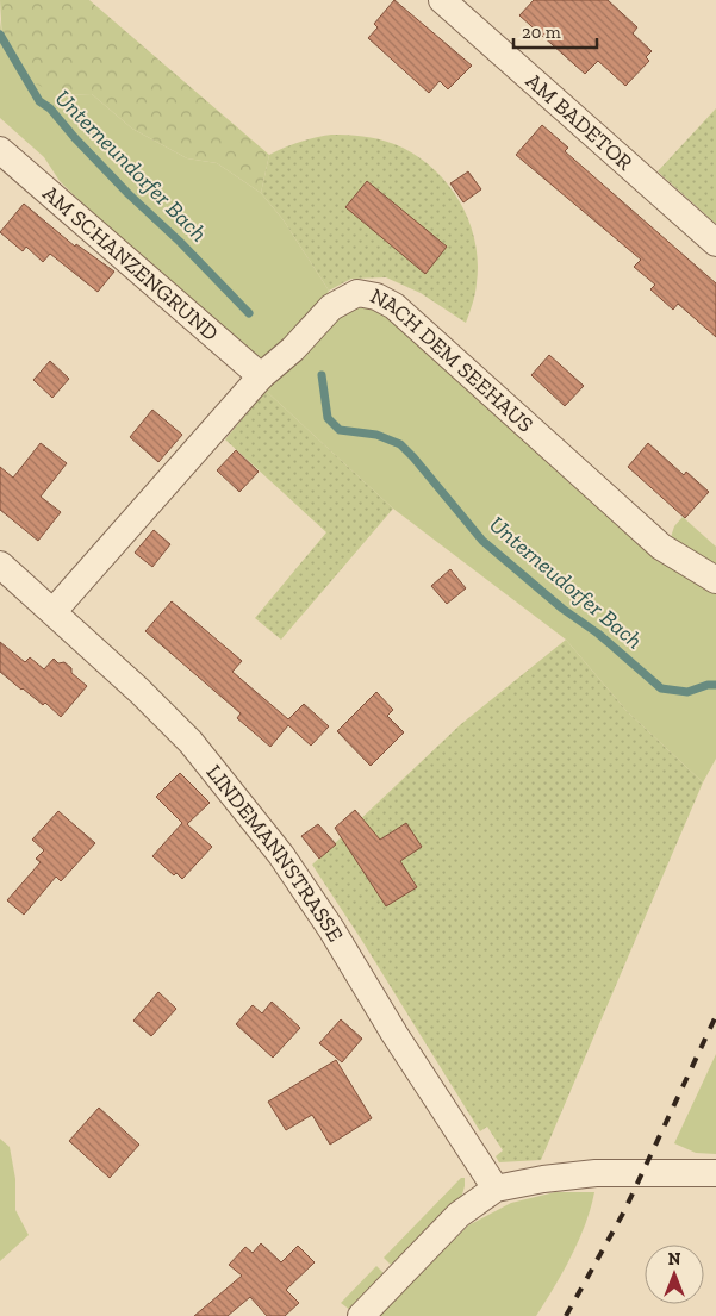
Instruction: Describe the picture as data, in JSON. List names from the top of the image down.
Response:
{
  "streets": {
    "street": [
      "AM BADETOR",
      "AM SCHANZENGRUND",
      "NACH DEM SEEHAUS",
      "LINDEMANNSTRASSE"
    ]
  },
  "crossings": [
    ["AM SCHANZENGRUND", "NACH DEM SEEHAUS"],
    ["NACH DEM SEEHAUS", "LINDEMANNSTRASSE"]
  ],
  "water": ["Unterneundorfer Bach", "Unterneudorfer Bach"],
  "scale_bar": "20 m",
  "north": "top"
}
